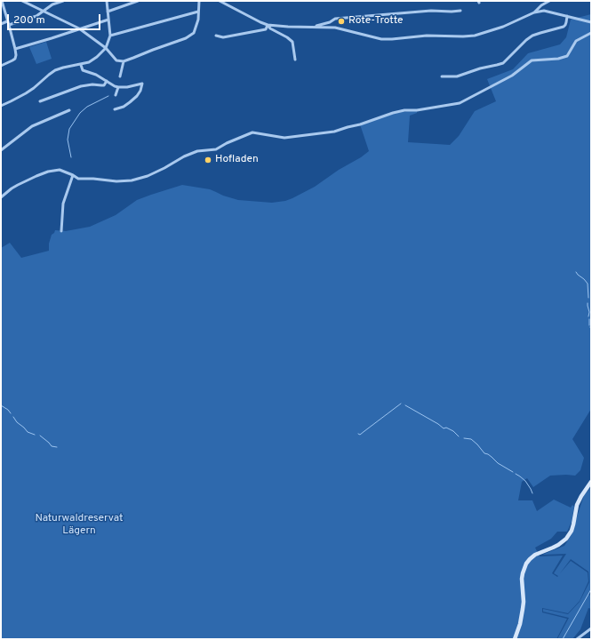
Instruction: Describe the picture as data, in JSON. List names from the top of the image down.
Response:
{
  "parks": ["Naturwaldreservat Lägern"],
  "places": ["Rote-Trotte", "Hofladen"],
  "scale_bar": "200 m"
}
